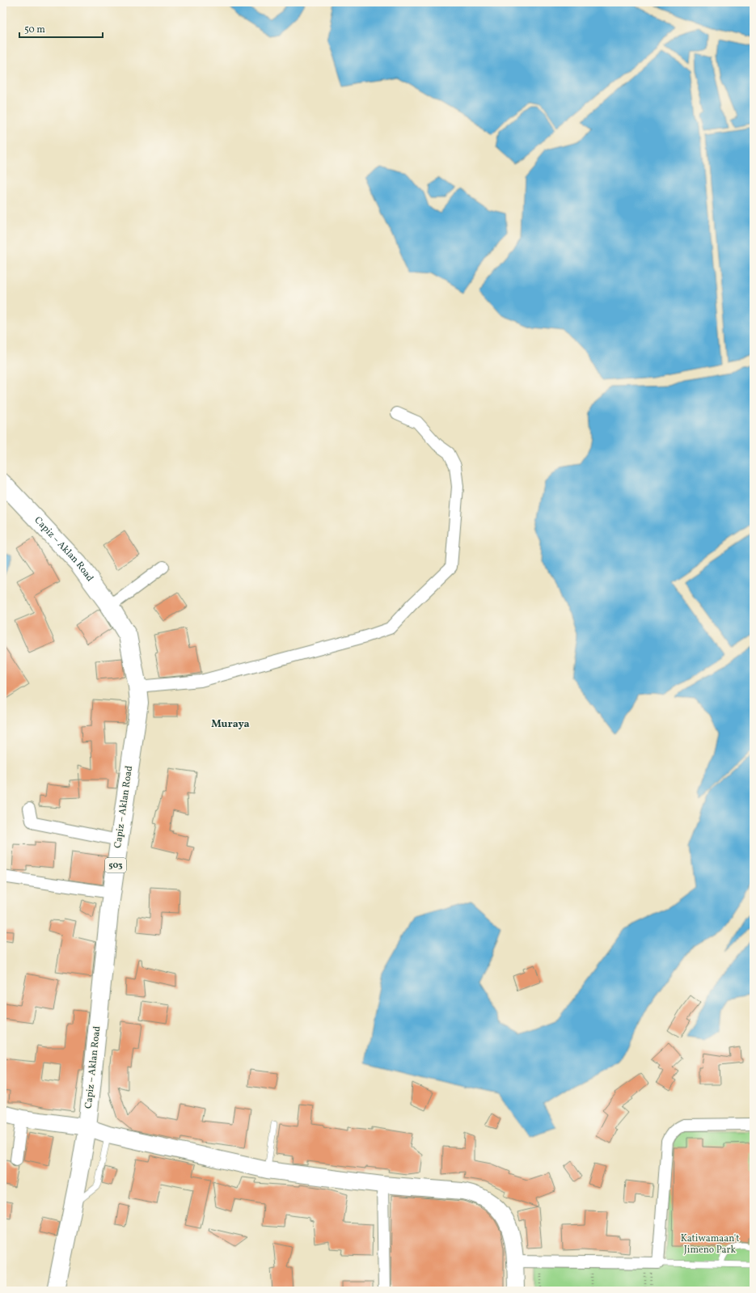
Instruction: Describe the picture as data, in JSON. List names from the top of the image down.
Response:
{
  "streets": {
    "main road": ["Capiz – Aklan Road", "503"]
  },
  "districts": ["Muraya"],
  "parks": ["Katiwamaan't Jimeno Park"],
  "scale_bar": "50 m"
}
